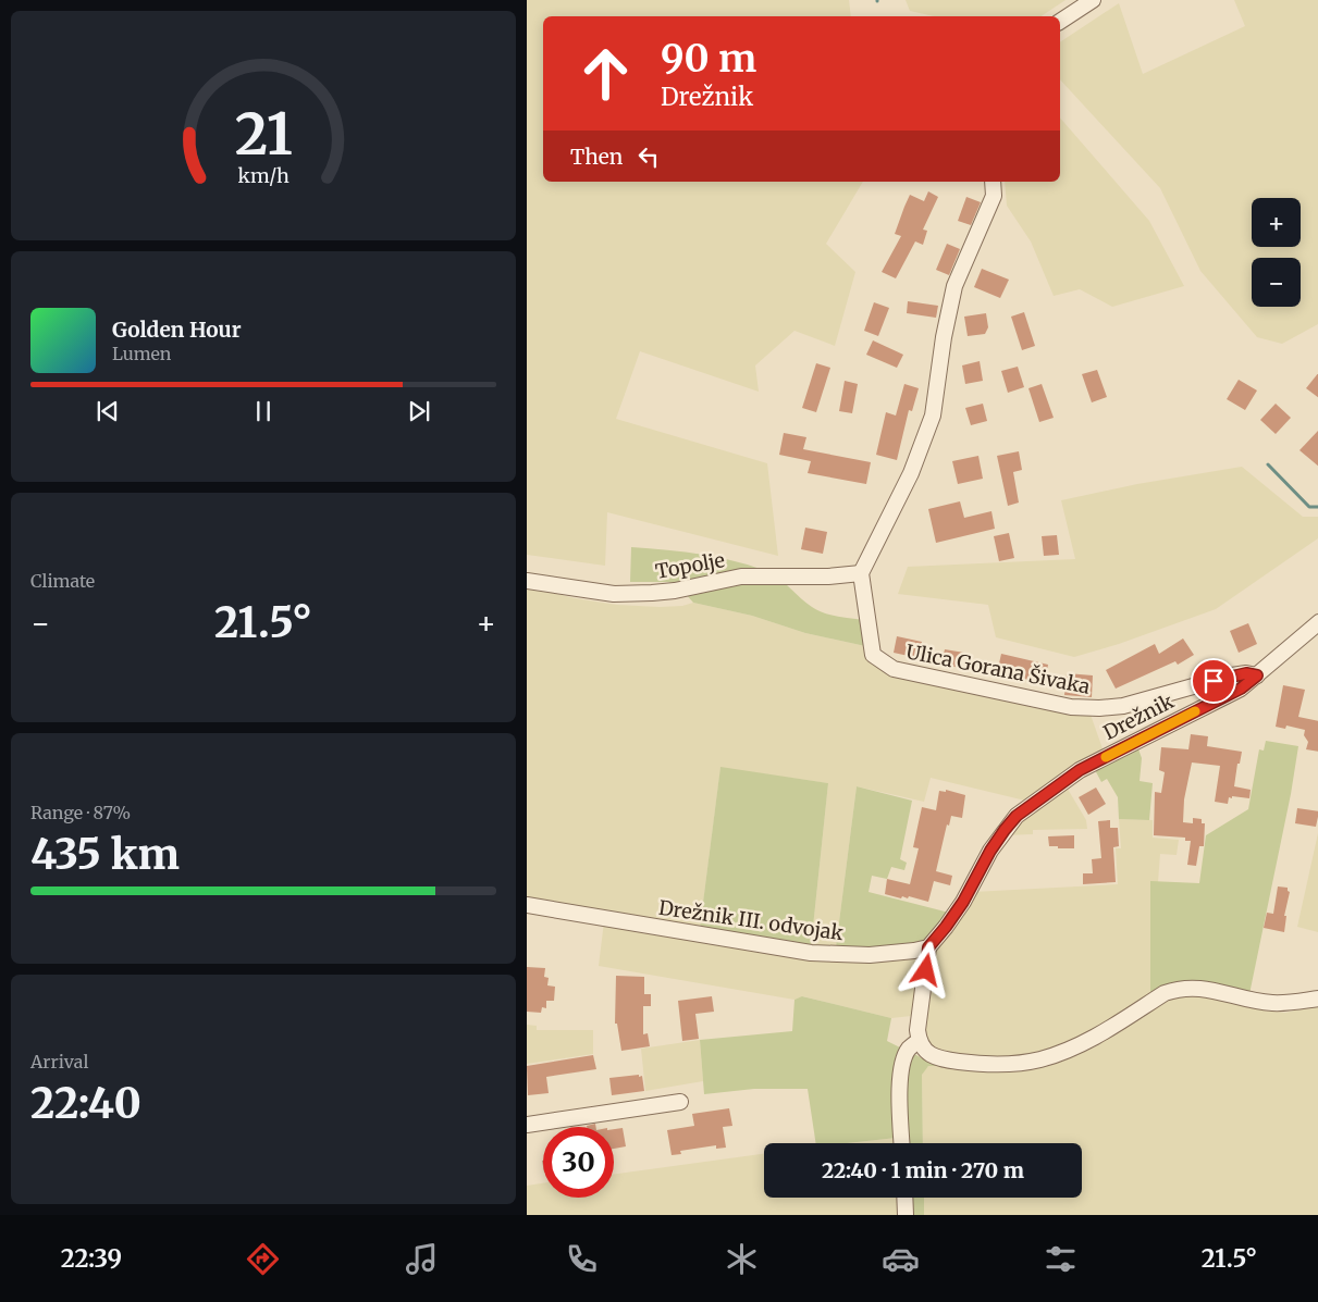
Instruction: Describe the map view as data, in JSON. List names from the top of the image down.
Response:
{
  "streets": {
    "street": [
      "Topolje",
      "Ulica Gorana Šivaka",
      "Drežnik",
      "Drežnik III. odvojak"
    ]
  },
  "crossings": [
    ["Topolje", "Ulica Gorana Šivaka"],
    ["Ulica Gorana Šivaka", "Drežnik"],
    ["Drežnik", "Drežnik III. odvojak"]
  ],
  "page": {
    "turn": ["90 m", "Drežnik"],
    "then": "Then",
    "map_buttons": ["+", "−"],
    "song": ["Golden Hour", "Lumen"],
    "tile": [
      "Climate",
      ["Range · 87%", "435 km"],
      ["Arrival", "22:40"]
    ],
    "heat": ["−", "21.5°", "+"],
    "limit": "30",
    "trip": "22:40 · 1 min · 270 m",
    "tabs": ["22:39", "21.5°"],
    "gauge": ["21", "km/h"]
  }
}
